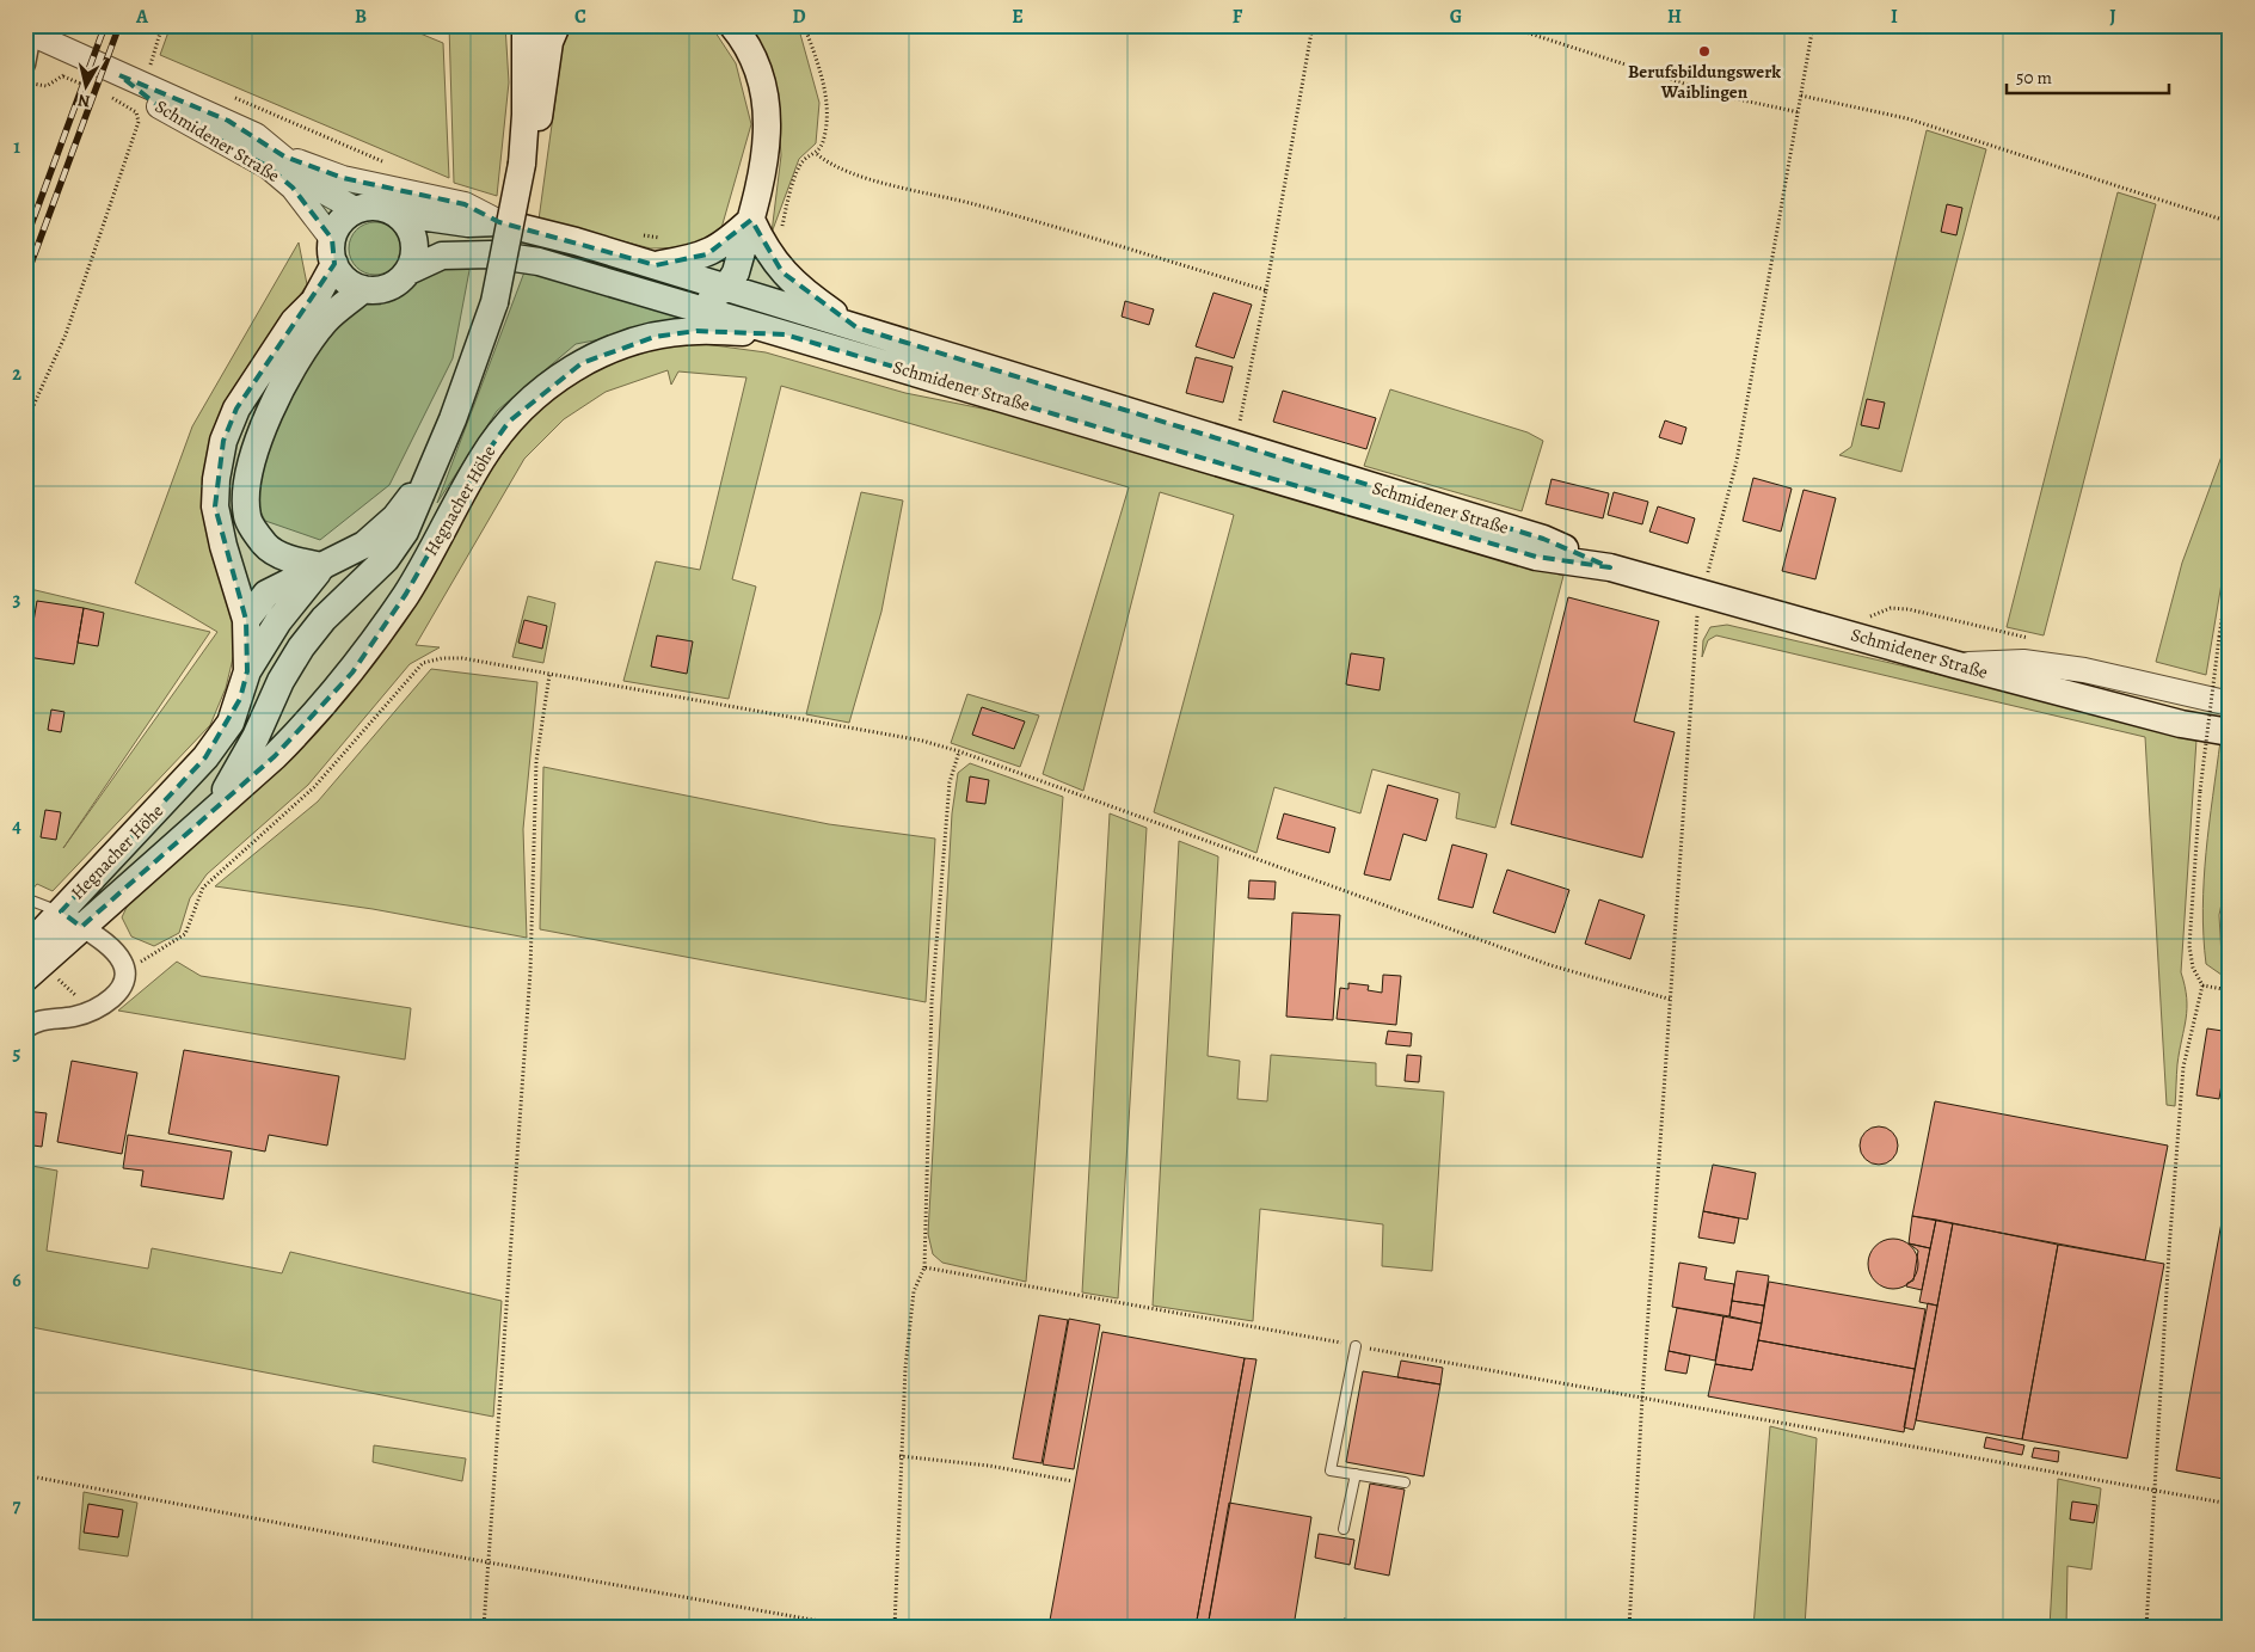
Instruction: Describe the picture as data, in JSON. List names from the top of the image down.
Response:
{
  "streets": {
    "main road": ["Schmidener Straße", "Hegnacher Höhe"]
  },
  "crossings": [
    ["Schmidener Straße", "Hegnacher Höhe"]
  ],
  "places": ["Berufsbildungswerk Waiblingen"],
  "scale_bar": "50 m",
  "north": "bottom",
  "grid": {
    "columns": [
      "A",
      "B",
      "C",
      "D",
      "E",
      "F",
      "G",
      "H",
      "I",
      "J"
    ],
    "rows": [
      "1",
      "2",
      "3",
      "4",
      "5",
      "6",
      "7"
    ]
  }
}
